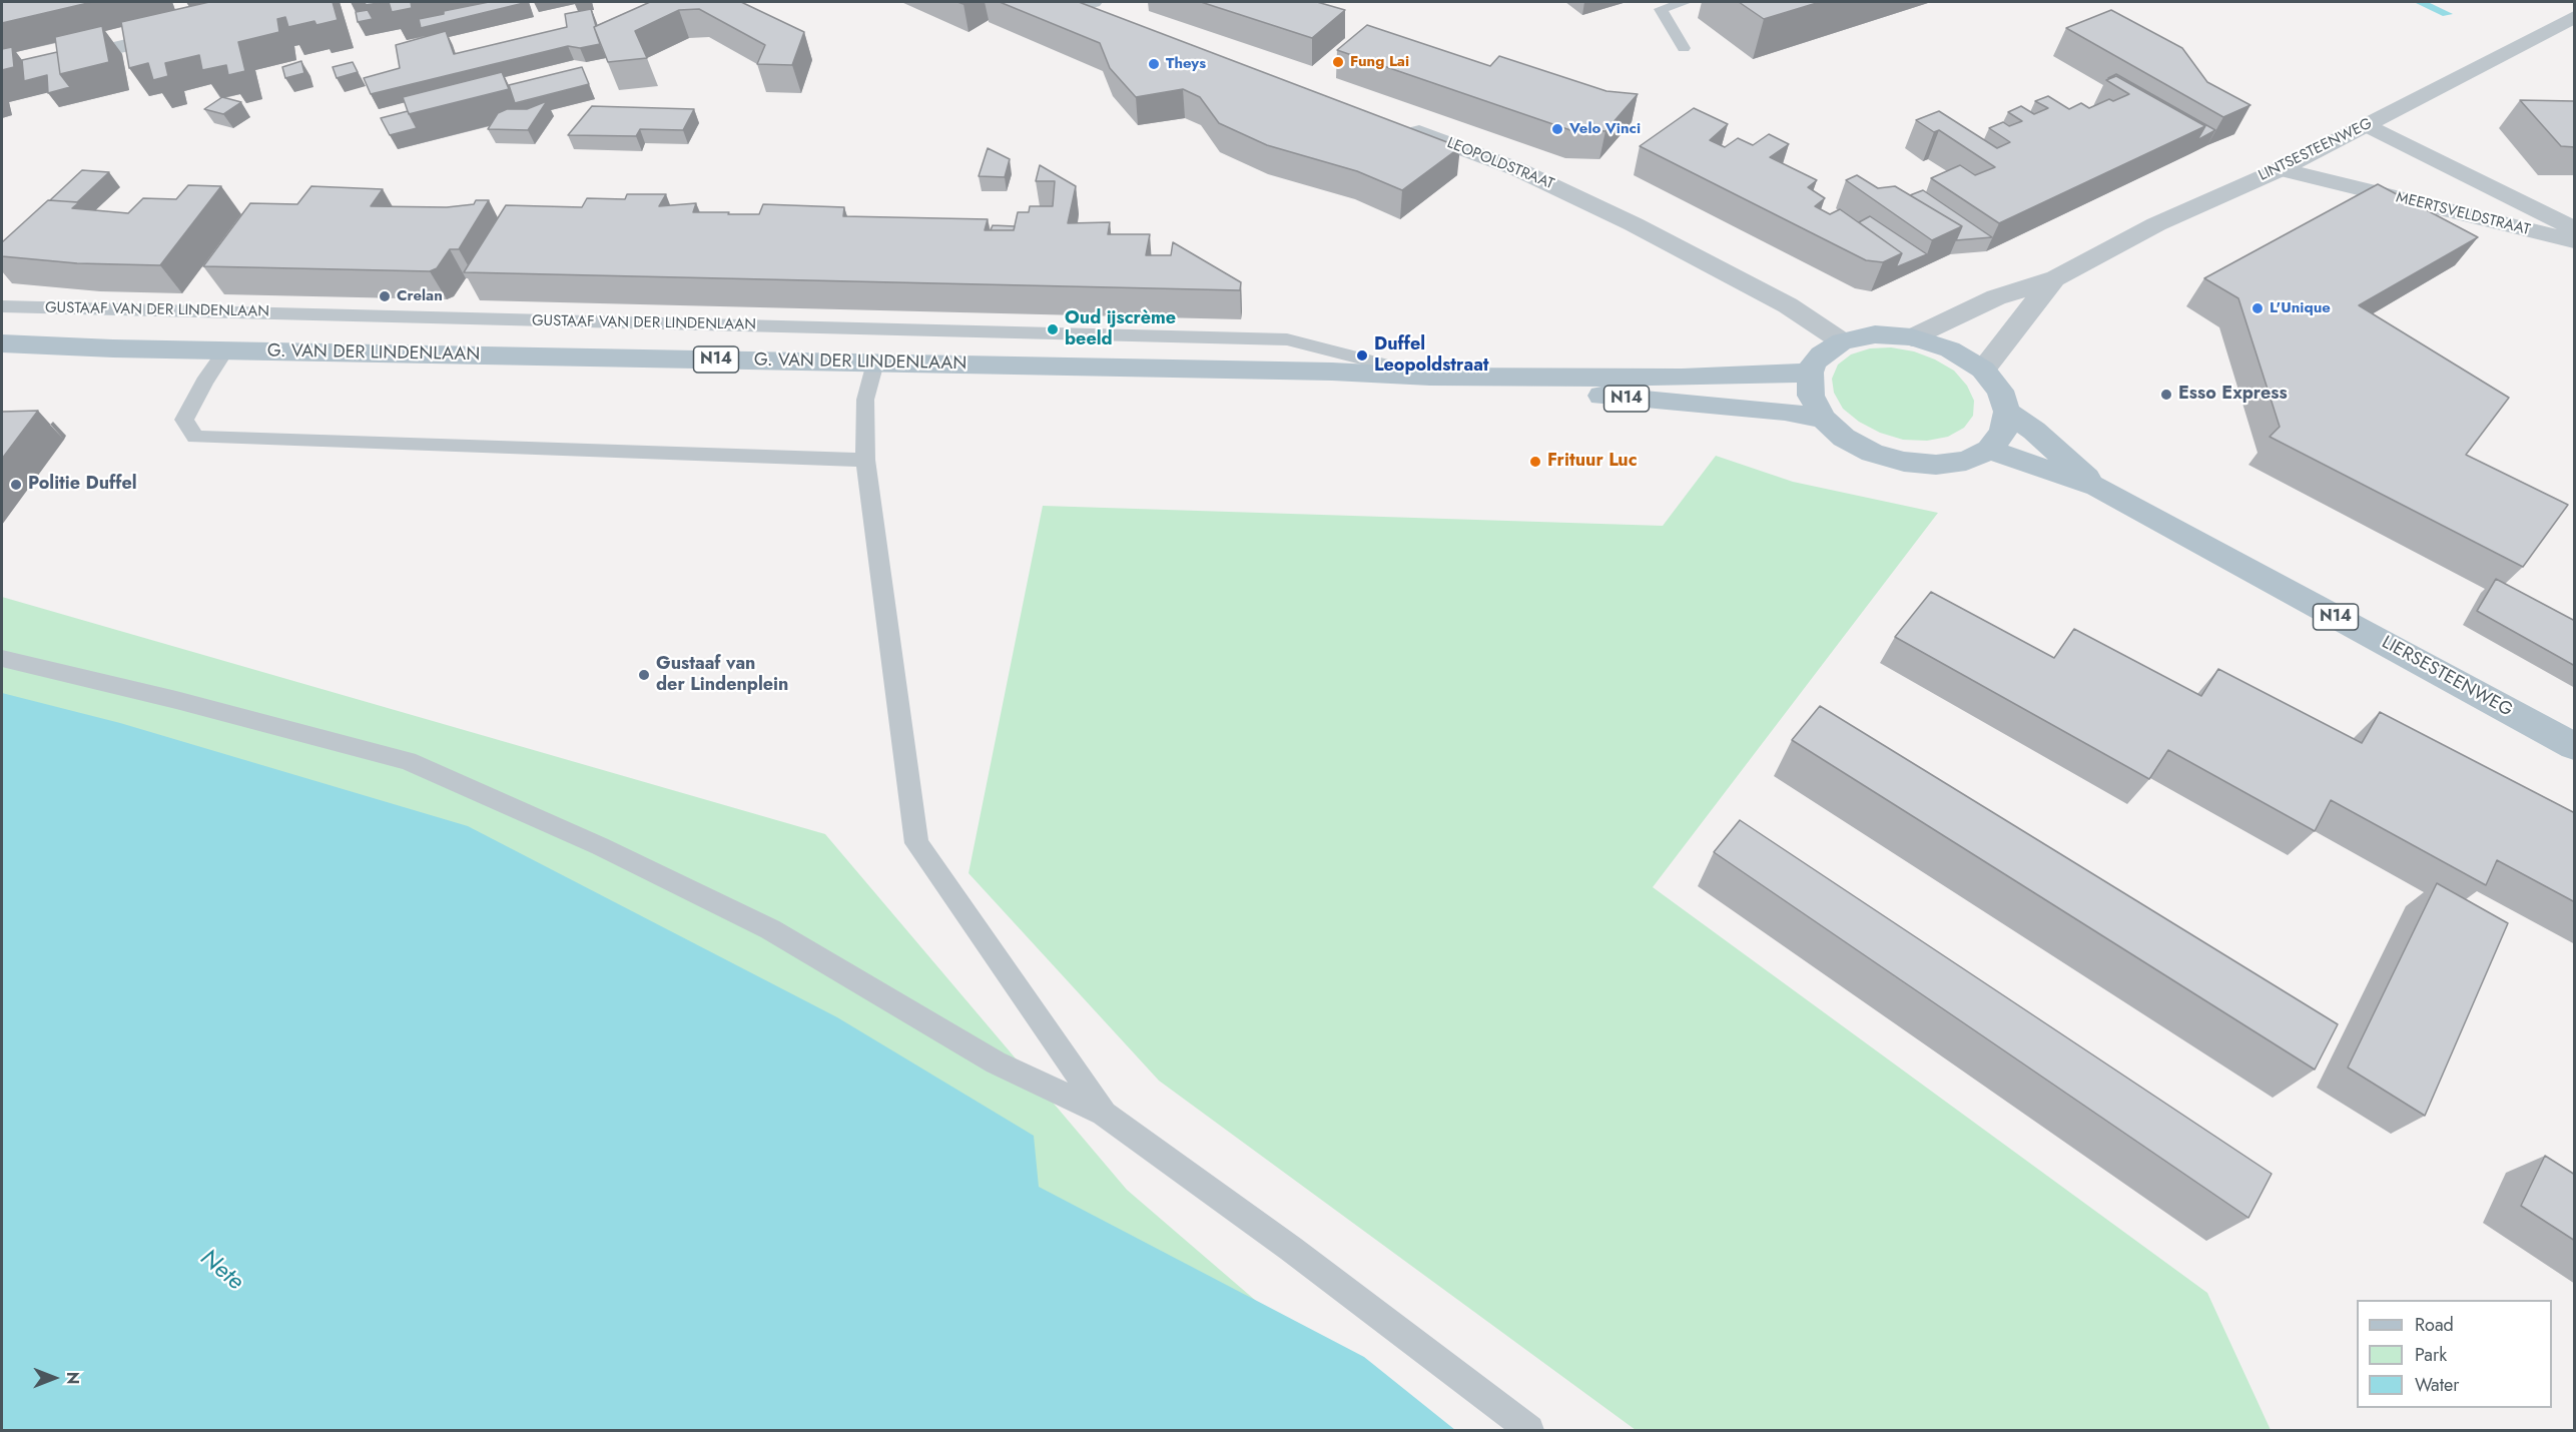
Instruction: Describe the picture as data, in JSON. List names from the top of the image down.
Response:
{
  "streets": {
    "main road": ["G. VAN DER LINDENLAAN", "N14", "LIERSESTEENWEG"],
    "street": ["LINTSESTEENWEG", "LEOPOLDSTRAAT", "MEERTSVELDSTRAAT"],
    "lane": ["GUSTAAF VAN DER LINDENLAAN"]
  },
  "crossings": [
    ["LINTSESTEENWEG", "MEERTSVELDSTRAAT"],
    ["LEOPOLDSTRAAT", "N14"],
    ["LEOPOLDSTRAAT", "LIERSESTEENWEG"],
    ["GUSTAAF VAN DER LINDENLAAN", "G. VAN DER LINDENLAAN"],
    ["GUSTAAF VAN DER LINDENLAAN", "N14"],
    ["G. VAN DER LINDENLAAN", "N14"],
    ["N14", "LIERSESTEENWEG"]
  ],
  "water": ["Nete"],
  "places": [
    "Fung Lai",
    "Theys",
    "Velo Vinci",
    "Crelan",
    "L'Unique",
    "Oud ijscrème beeld",
    "Duffel Leopoldstraat",
    "Esso Express",
    "Frituur Luc",
    "Politie Duffel",
    "Gustaaf van der Lindenplein"
  ],
  "legend": ["Road", "Park", "Water"],
  "north": "right"
}
